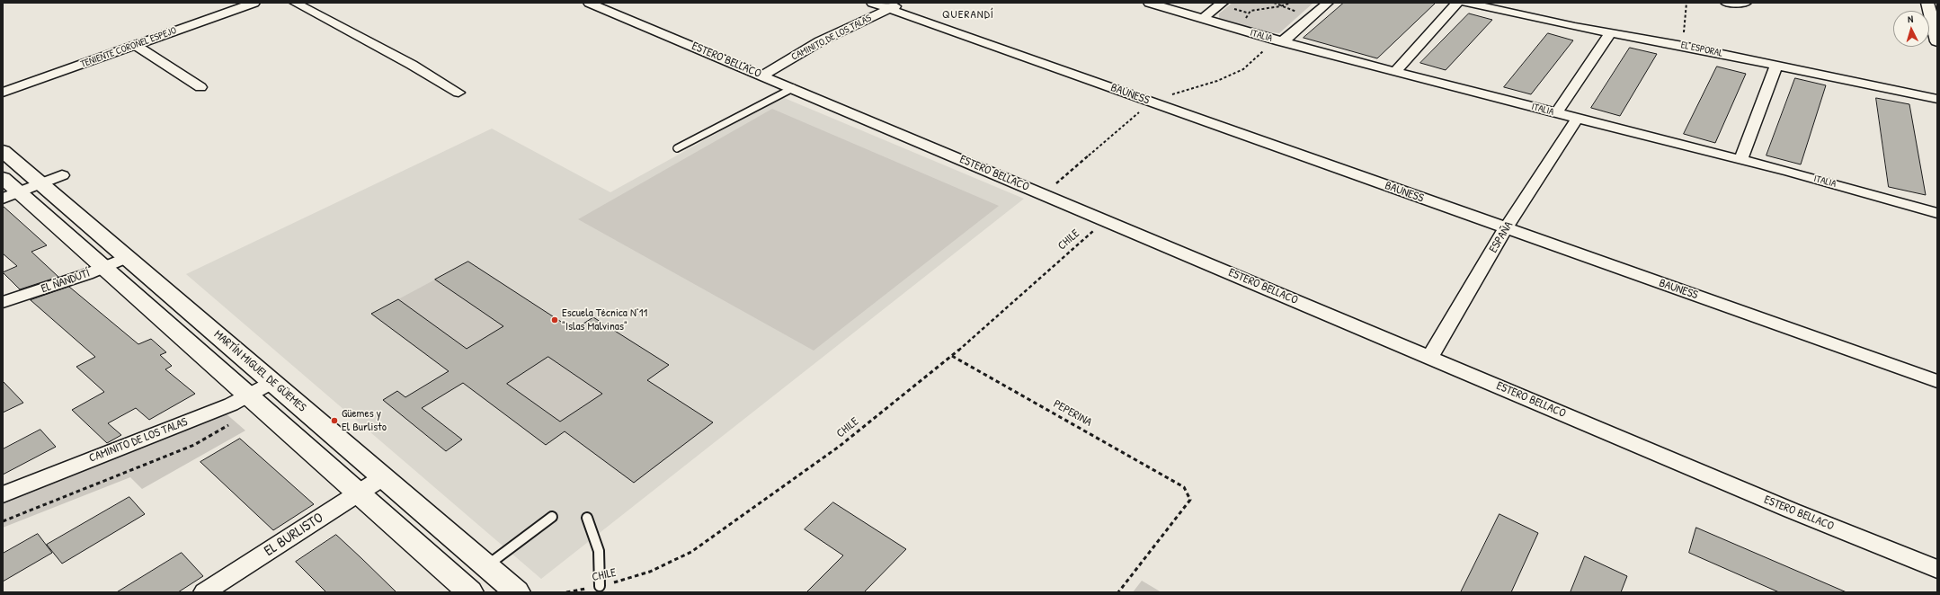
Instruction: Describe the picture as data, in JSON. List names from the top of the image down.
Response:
{
  "streets": {
    "main road": ["MARTÍN MIGUEL DE GÜEMES"],
    "street": [
      "ITALIA",
      "CAMINITO DE LOS TALAS",
      "TENIENTE CORONEL ESPEJO",
      "EL ESPORAL",
      "ESTERO BELLACO",
      "BAUNESS",
      "ESPAÑA",
      "EL ÑANDUTÍ",
      "EL BURLISTO"
    ],
    "path": ["CHILE", "PEPERINA"]
  },
  "crossings": [
    ["ITALIA", "ESPAÑA"],
    ["CAMINITO DE LOS TALAS", "ESTERO BELLACO"],
    ["CAMINITO DE LOS TALAS", "BAUNESS"],
    ["CAMINITO DE LOS TALAS", "MARTÍN MIGUEL DE GÜEMES"],
    ["ESTERO BELLACO", "ESPAÑA"],
    ["ESTERO BELLACO", "CHILE"],
    ["BAUNESS", "ESPAÑA"],
    ["CHILE", "PEPERINA"],
    ["EL ÑANDUTÍ", "MARTÍN MIGUEL DE GÜEMES"],
    ["MARTÍN MIGUEL DE GÜEMES", "EL BURLISTO"]
  ],
  "districts": ["QUERANDÍ"],
  "places": ["Escuela Técnica N°11 \"Islas Malvinas\"", "Güemes y El Burlisto"],
  "north": "top"
}
